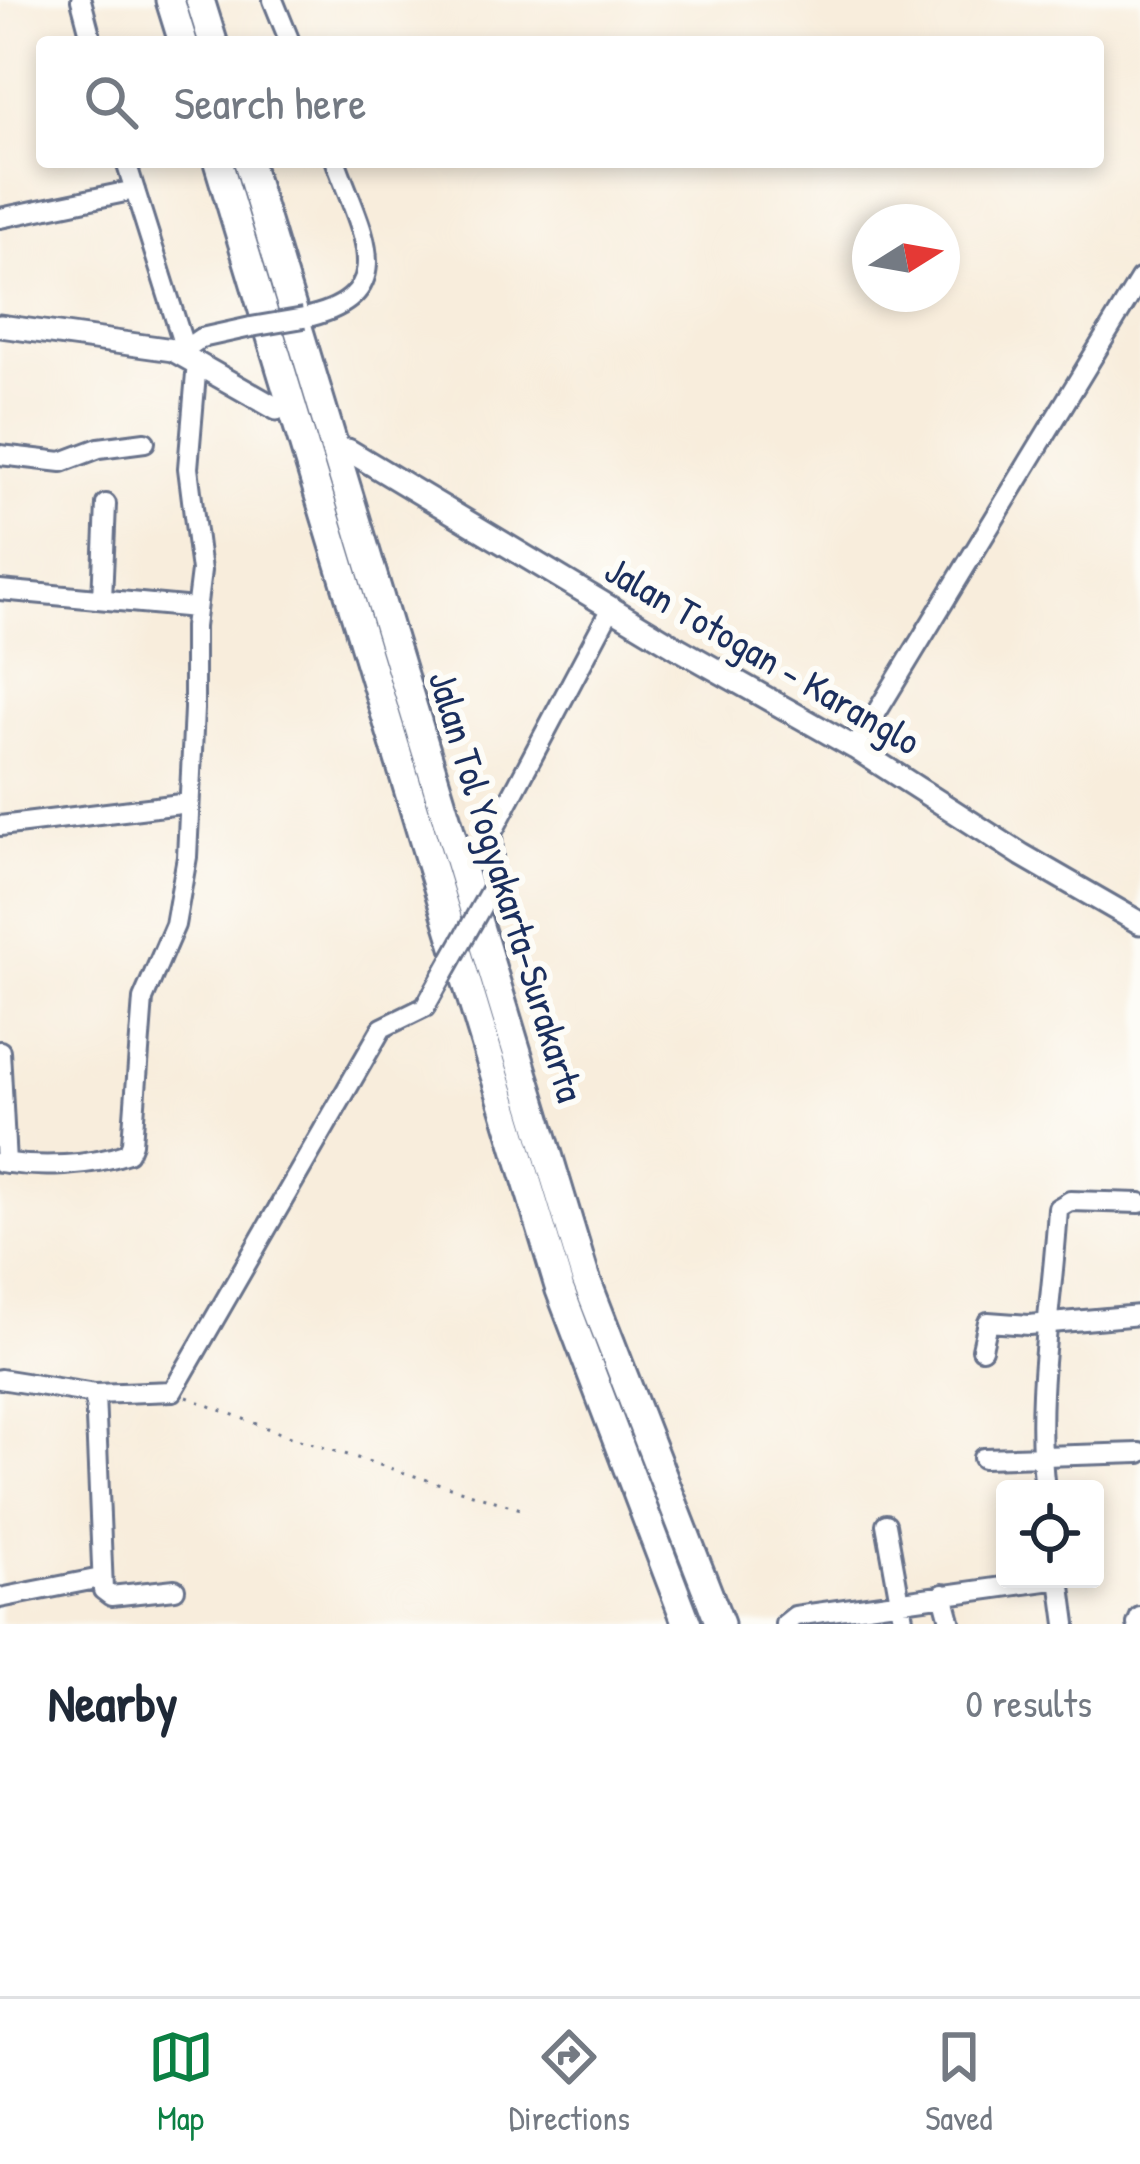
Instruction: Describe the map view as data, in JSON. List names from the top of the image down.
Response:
{
  "streets": {
    "highway": ["Jalan Tol Yogyakarta–Surakarta"],
    "main road": ["Jalan Totogan - Karanglo"]
  },
  "north": "right",
  "page": {
    "search": "Search here",
    "heading": ["Nearby", "0 results"],
    "nav": ["Map", "Directions", "Saved"]
  }
}
